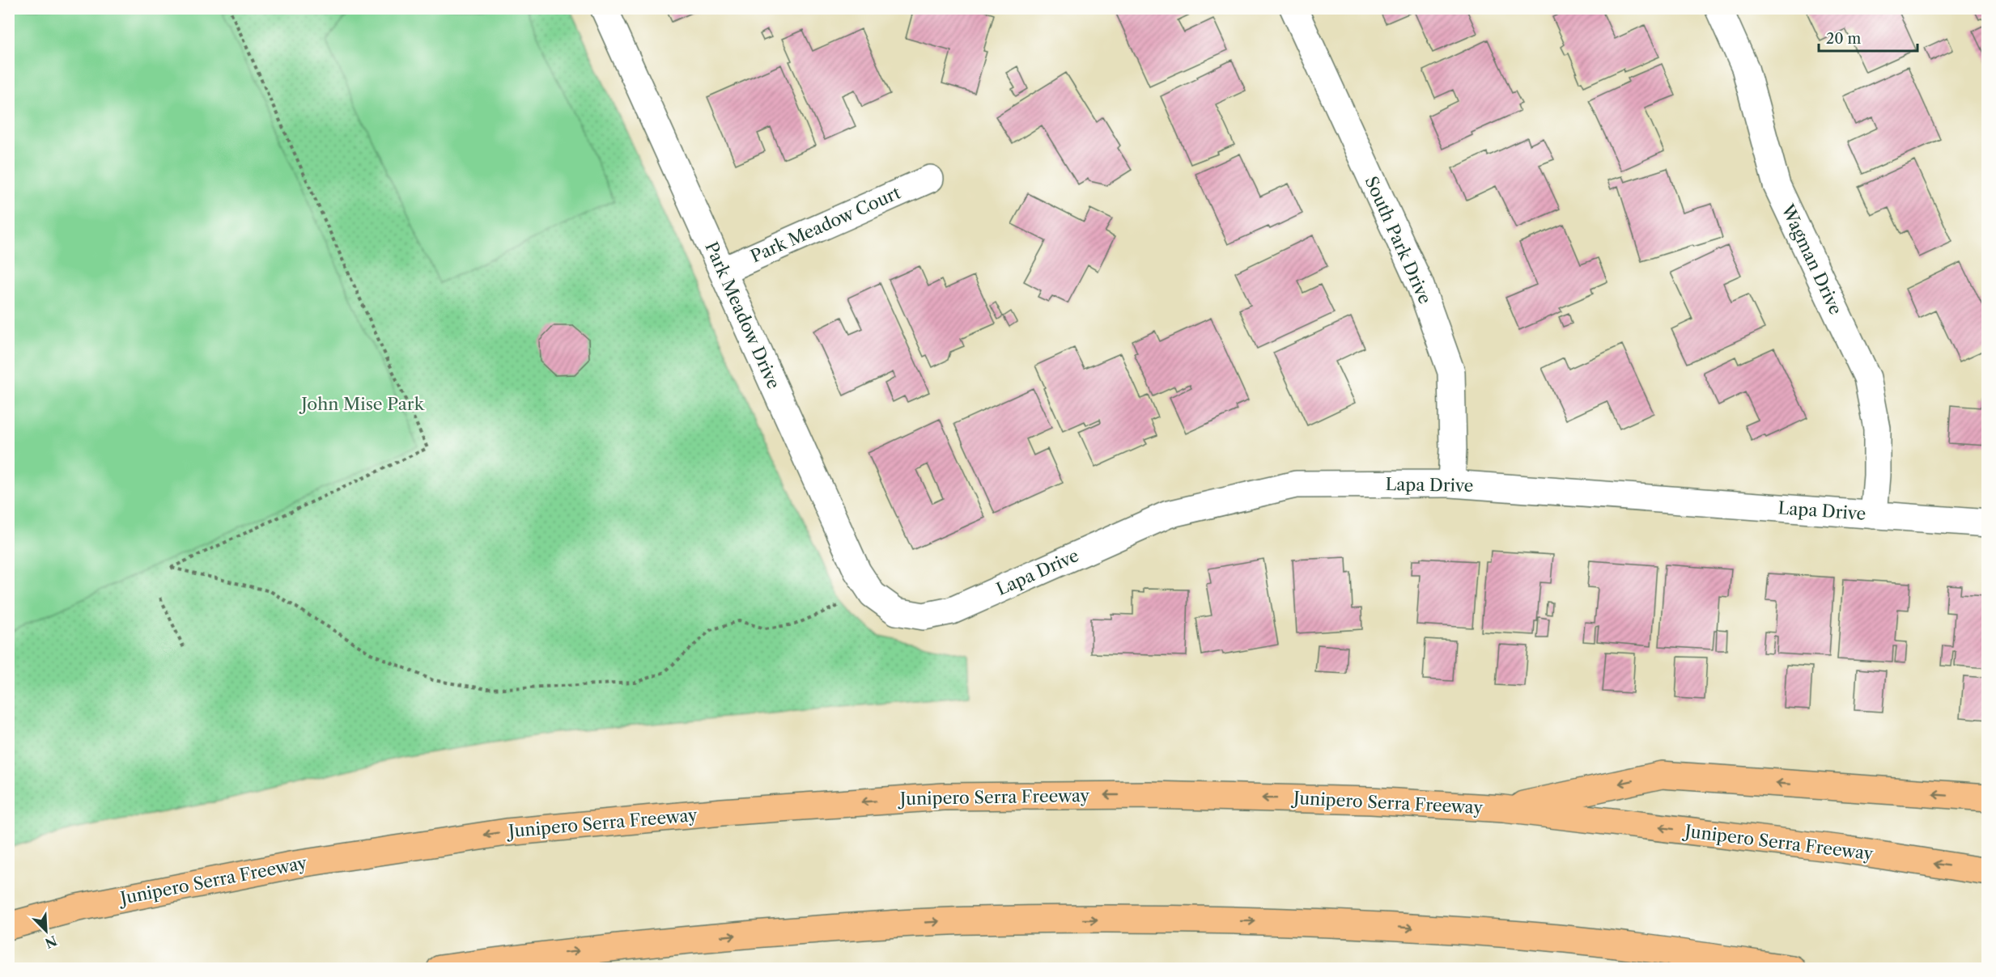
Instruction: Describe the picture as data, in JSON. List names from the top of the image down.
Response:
{
  "streets": {
    "highway": ["Junipero Serra Freeway"],
    "street": [
      "Park Meadow Court",
      "South Park Drive",
      "Wagman Drive",
      "Park Meadow Drive",
      "Lapa Drive"
    ]
  },
  "crossings": [
    ["Park Meadow Court", "Park Meadow Drive"],
    ["South Park Drive", "Lapa Drive"],
    ["Wagman Drive", "Lapa Drive"],
    ["Park Meadow Drive", "Lapa Drive"]
  ],
  "parks": ["John Mise Park"],
  "scale_bar": "20 m",
  "north": "bottom right"
}
